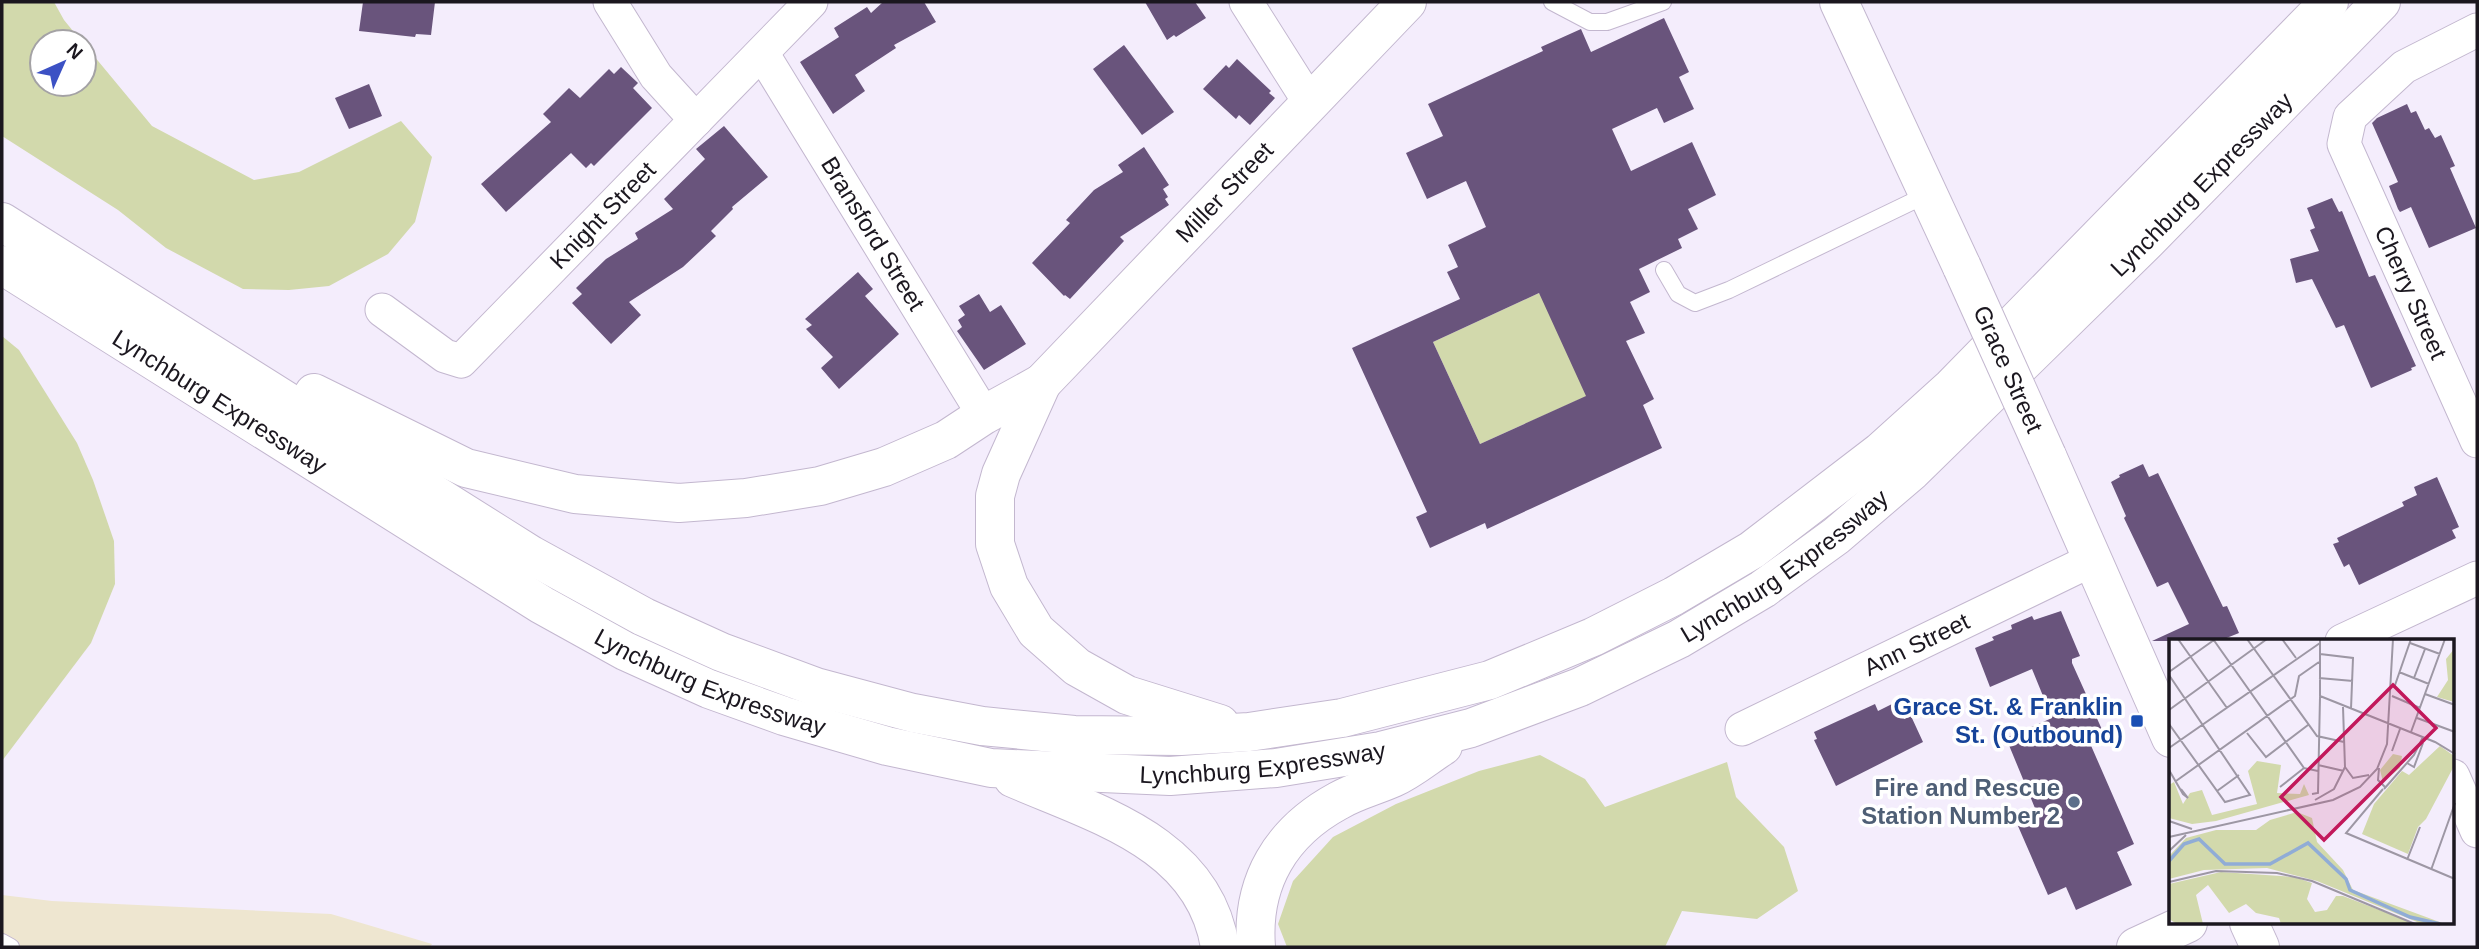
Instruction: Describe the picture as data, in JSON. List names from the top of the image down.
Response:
{
  "streets": {
    "main road": ["Lynchburg Expressway", "Miller Street", "Grace Street"],
    "street": [
      "Knight Street",
      "Bransford Street",
      "Cherry Street",
      "Ann Street"
    ]
  },
  "crossings": [
    ["Knight Street", "Bransford Street"],
    ["Grace Street", "Ann Street"]
  ],
  "places": {
    "transit": ["Grace St. & Franklin St. (Outbound)"],
    "other": ["Fire and Rescue Station Number 2"]
  },
  "north": "top right"
}
